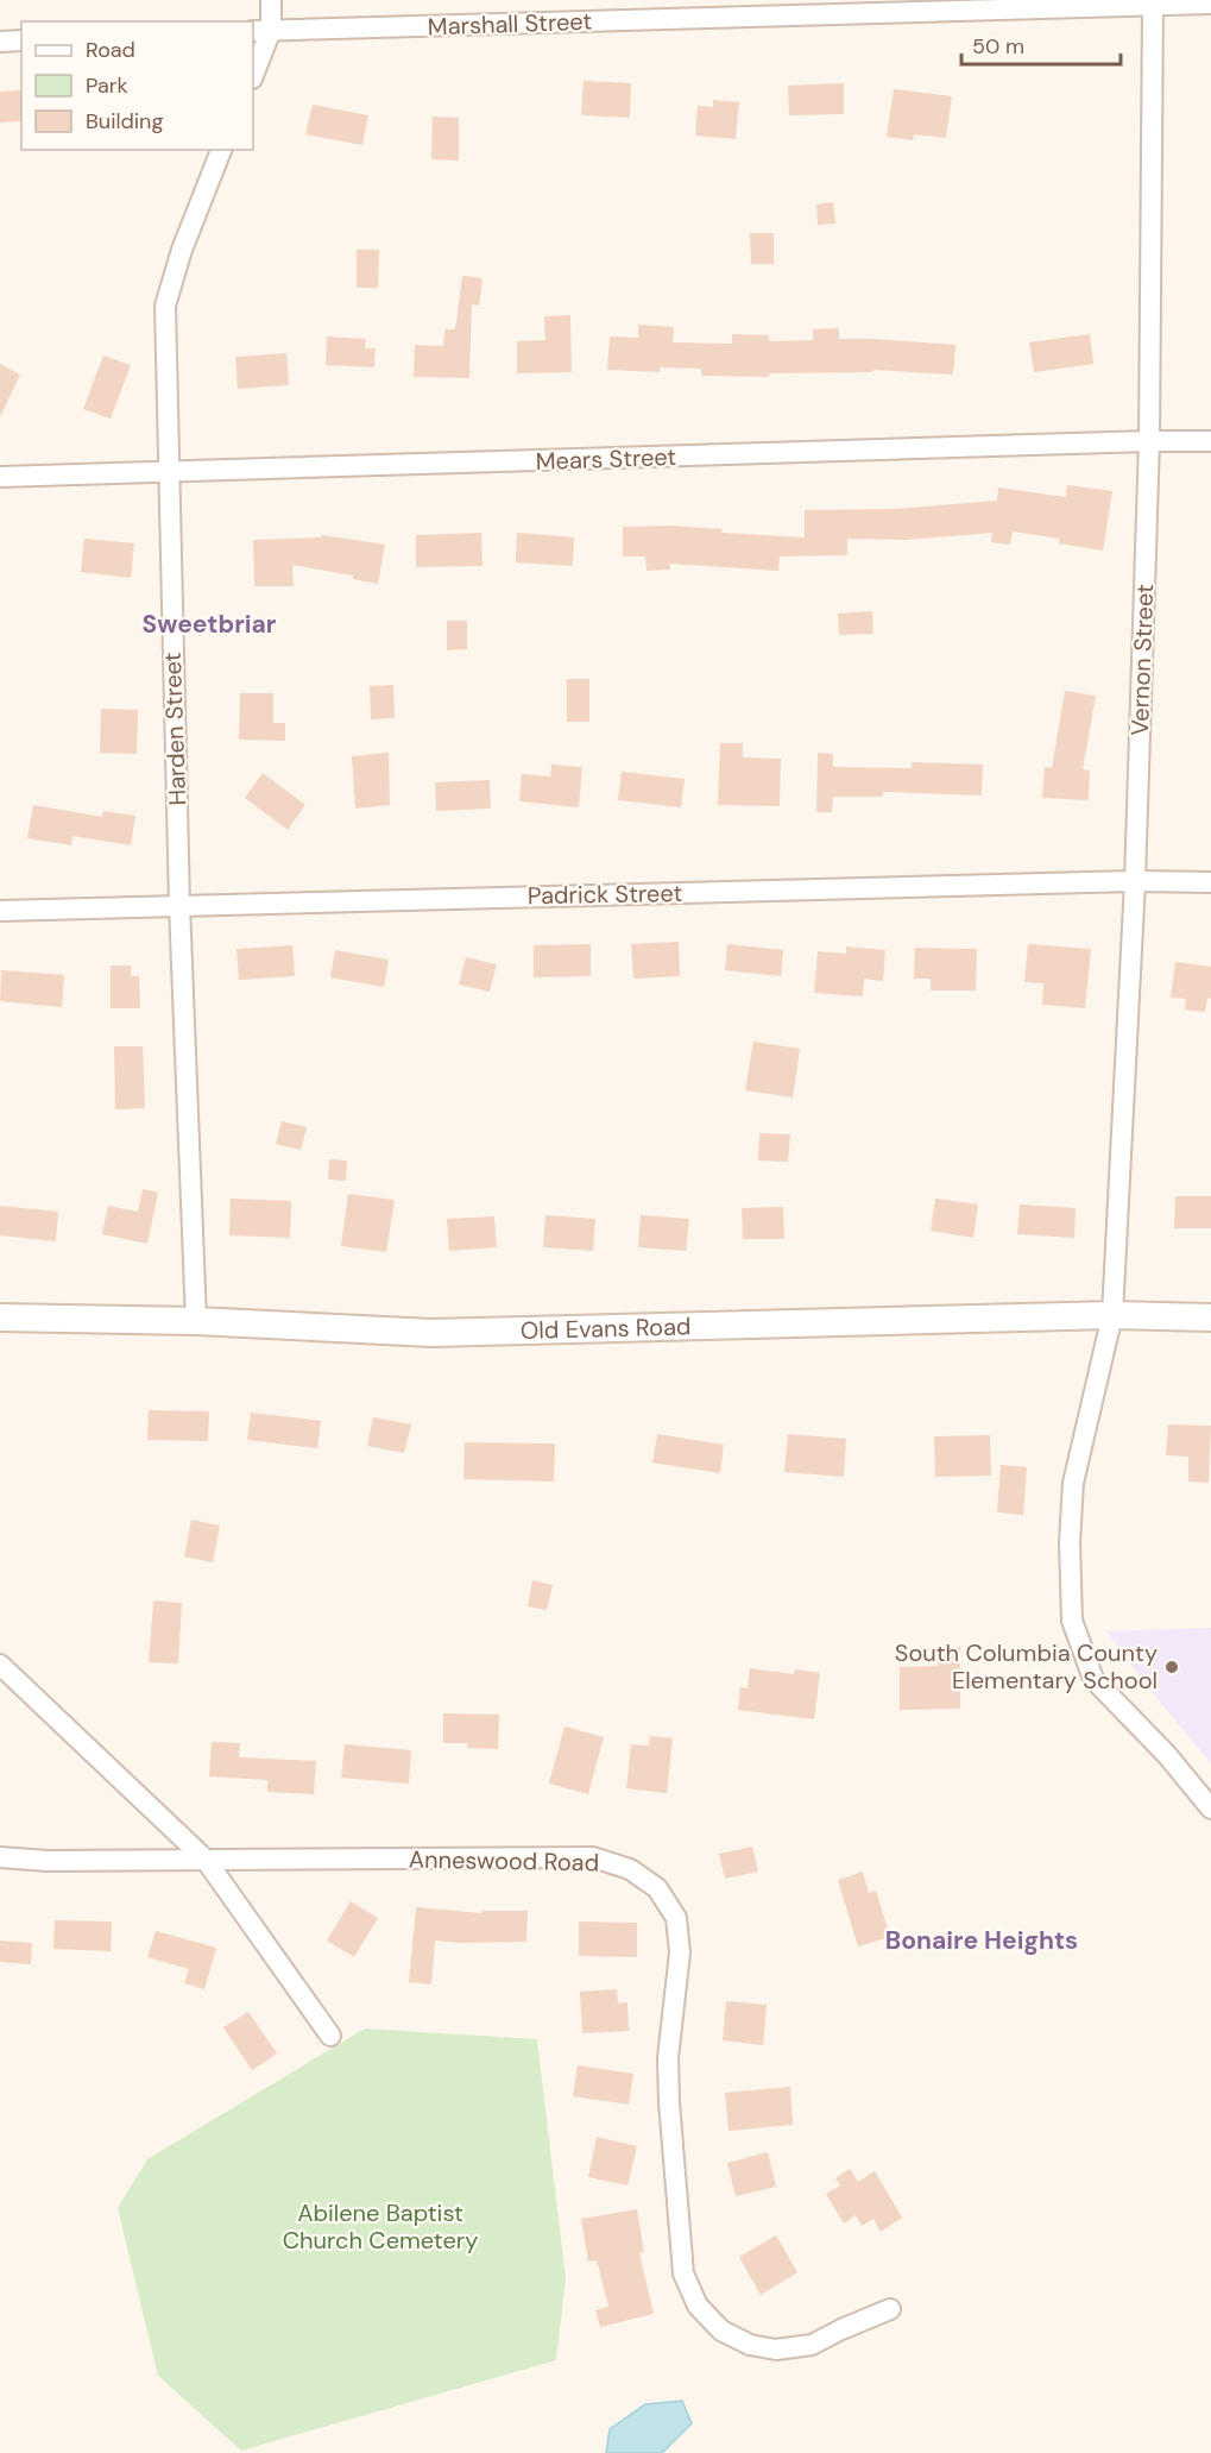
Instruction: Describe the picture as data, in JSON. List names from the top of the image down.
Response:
{
  "streets": {
    "street": [
      "Marshall Street",
      "Mears Street",
      "Vernon Street",
      "Harden Street",
      "Padrick Street",
      "Old Evans Road",
      "Anneswood Road"
    ]
  },
  "crossings": [
    ["Marshall Street", "Vernon Street"],
    ["Mears Street", "Vernon Street"],
    ["Mears Street", "Harden Street"],
    ["Vernon Street", "Padrick Street"],
    ["Vernon Street", "Old Evans Road"],
    ["Harden Street", "Padrick Street"],
    ["Harden Street", "Old Evans Road"]
  ],
  "districts": ["Sweetbriar", "Bonaire Heights"],
  "parks": ["Abilene Baptist Church Cemetery"],
  "places": ["South Columbia County Elementary School"],
  "legend": ["Road", "Park", "Building"],
  "scale_bar": "50 m"
}
